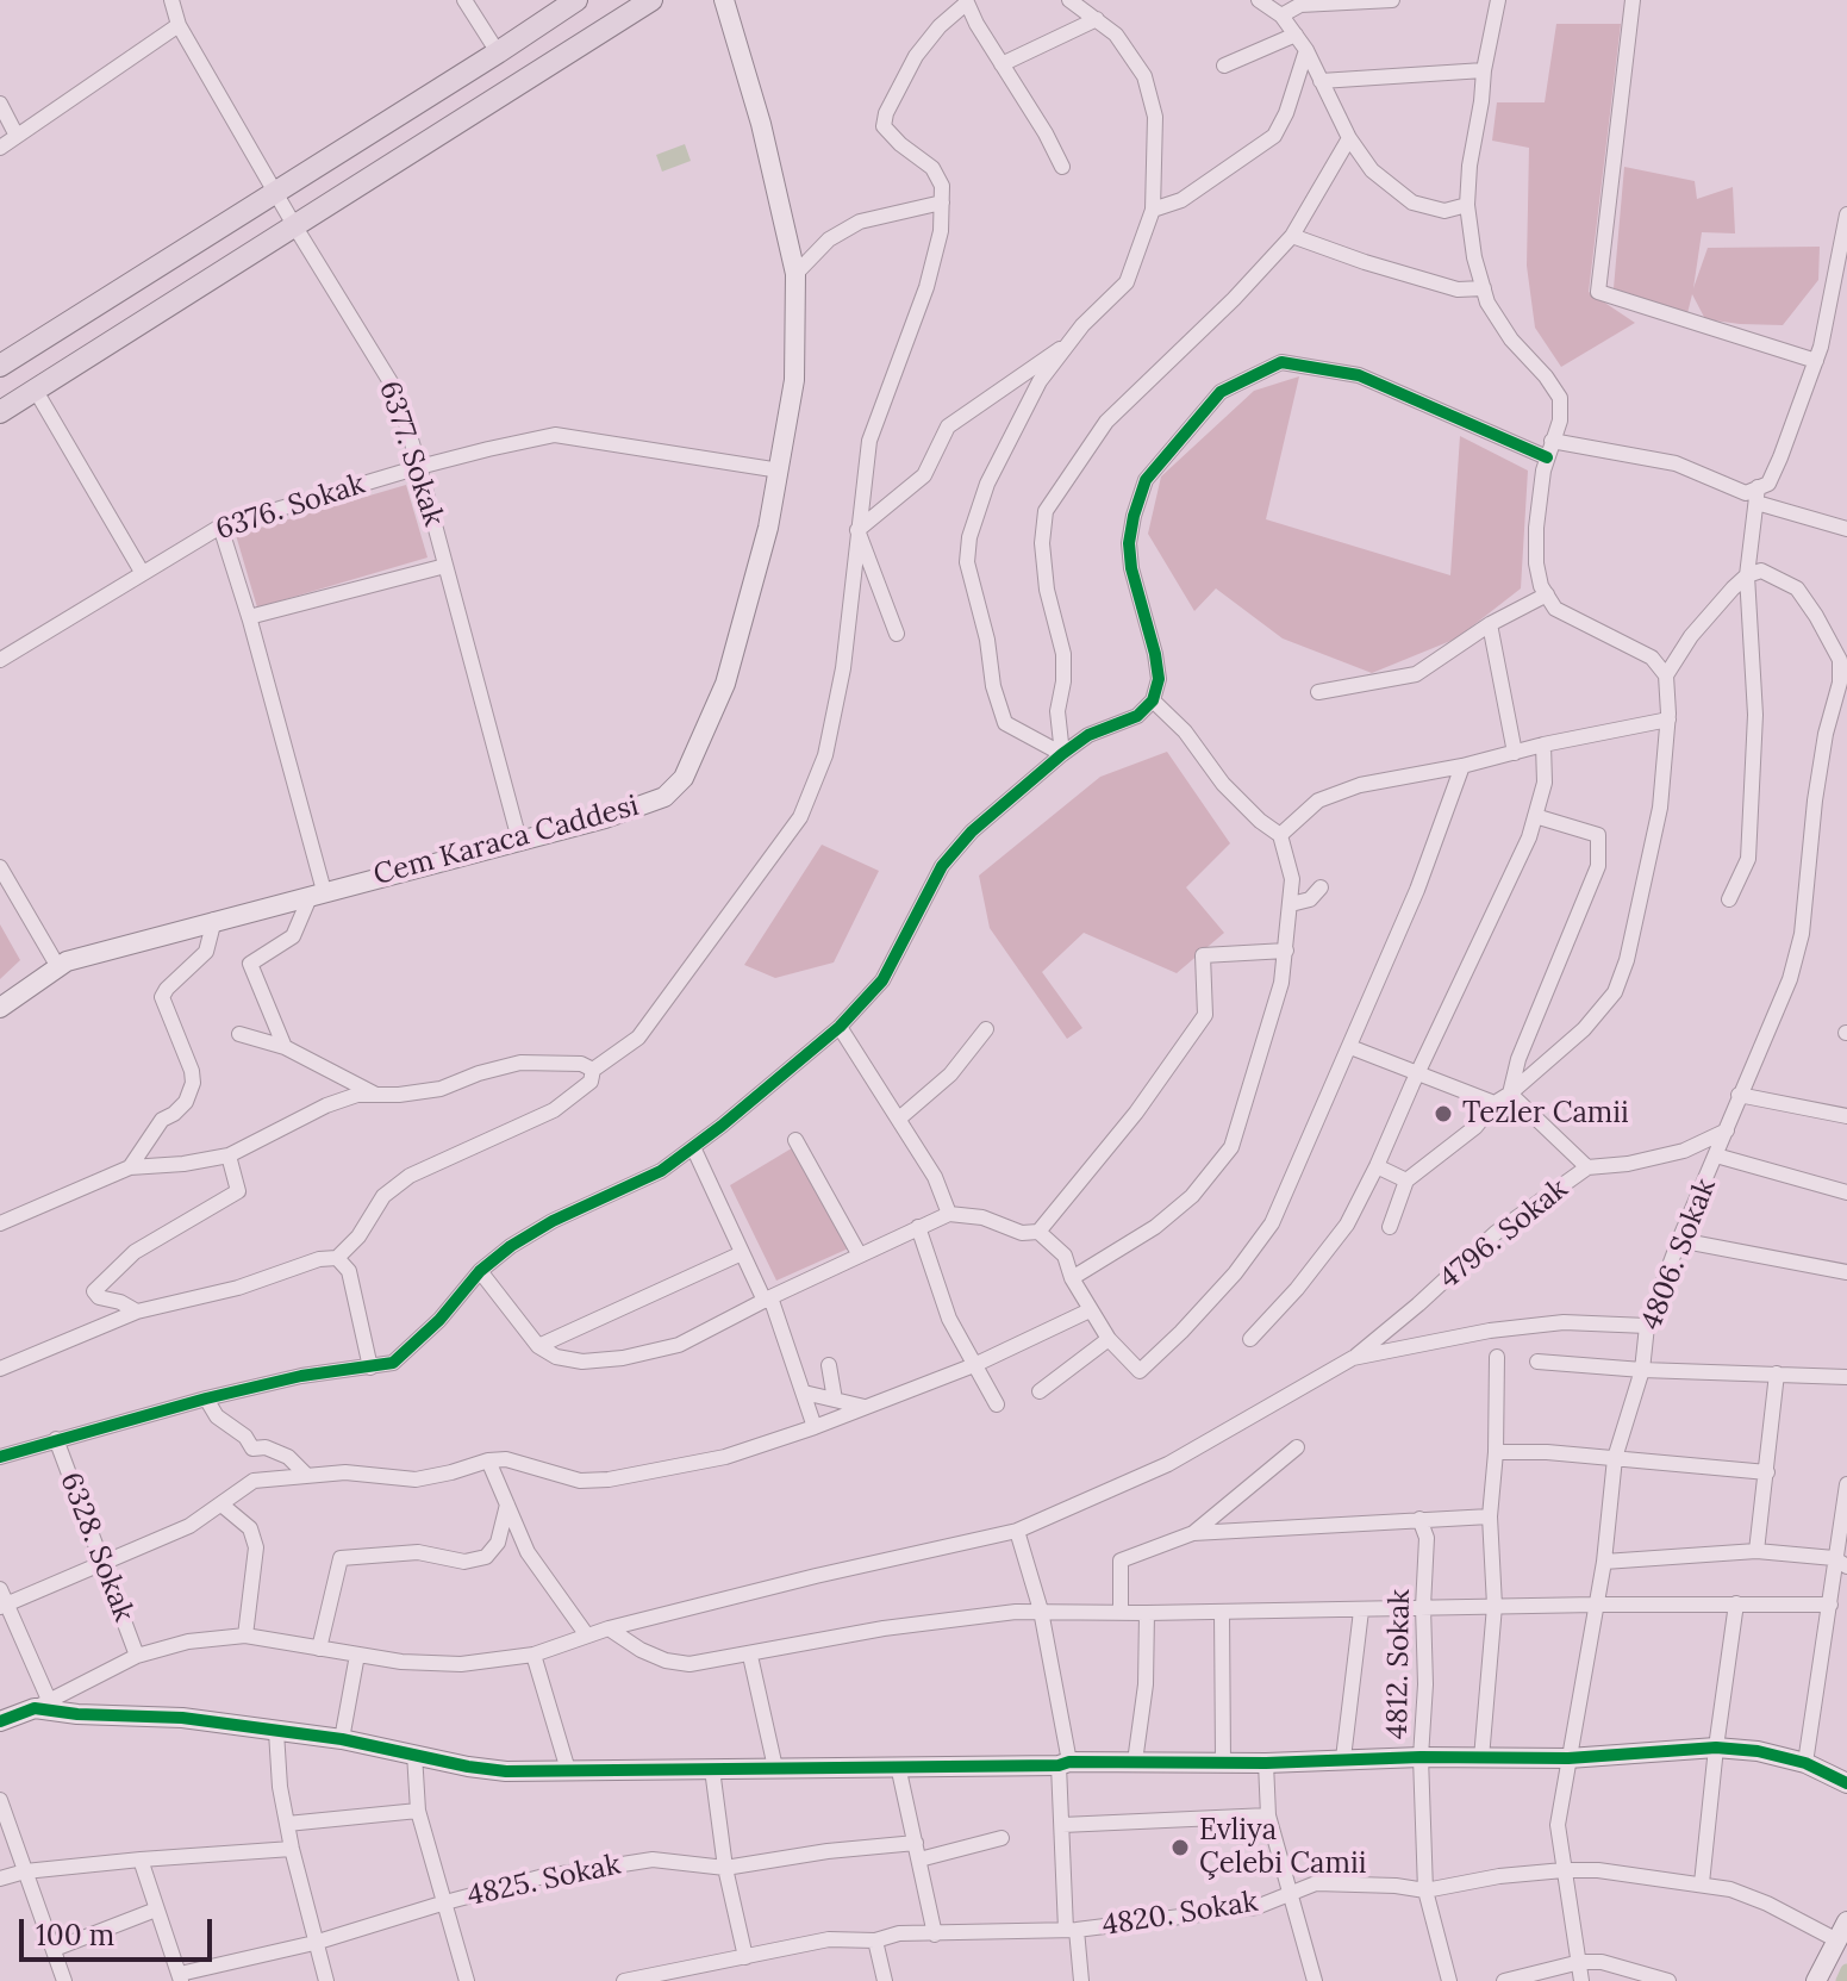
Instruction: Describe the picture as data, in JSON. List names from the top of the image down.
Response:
{
  "streets": {
    "street": [
      "6377. Sokak",
      "6376. Sokak",
      "Cem Karaca Caddesi",
      "4796. Sokak",
      "4806. Sokak",
      "6328. Sokak",
      "4812. Sokak",
      "4825. Sokak",
      "4820. Sokak"
    ]
  },
  "crossings": [
    ["6377. Sokak", "6376. Sokak"],
    ["6377. Sokak", "Cem Karaca Caddesi"],
    ["6376. Sokak", "Cem Karaca Caddesi"],
    ["4796. Sokak", "4806. Sokak"],
    ["4806. Sokak", "4820. Sokak"],
    ["4812. Sokak", "4820. Sokak"]
  ],
  "places": ["Tezler Camii", "Evliya Çelebi Camii"],
  "scale_bar": "100 m"
}
